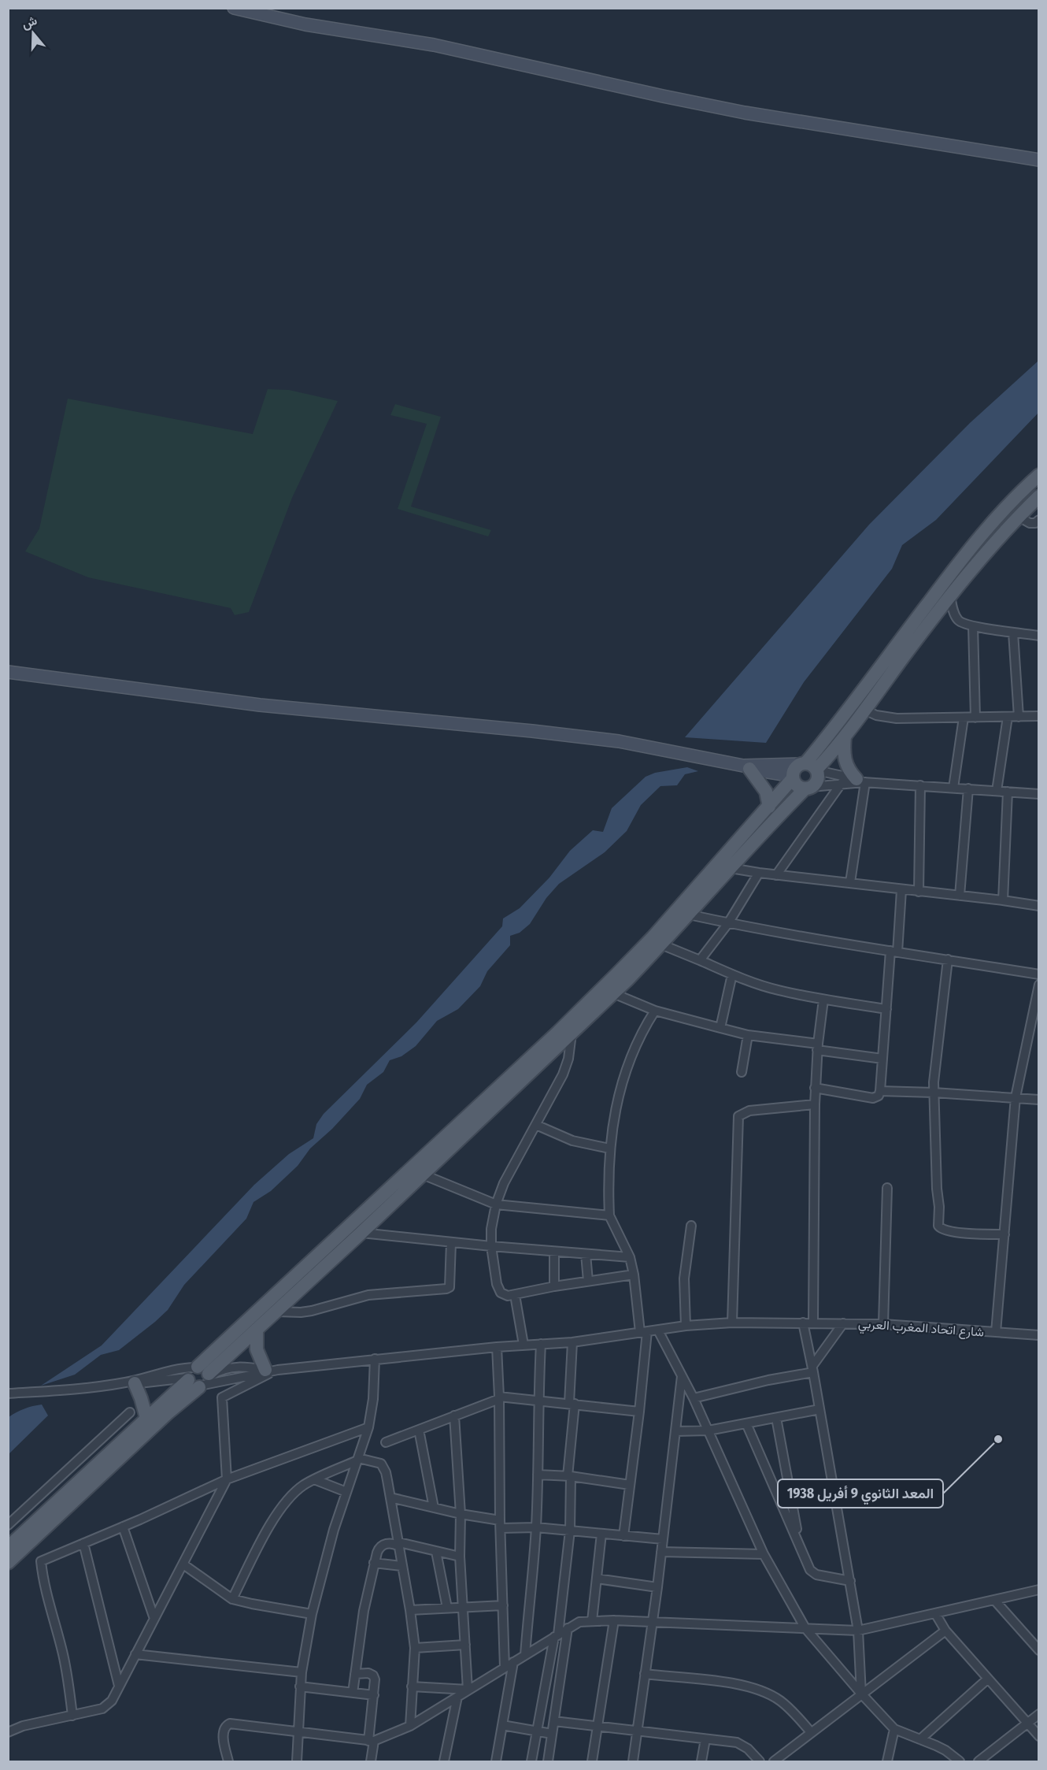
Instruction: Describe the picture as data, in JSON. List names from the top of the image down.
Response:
{
  "streets": {
    "street": ["شارع اتحاد المغرب العربي"]
  },
  "places": ["المعد الثانوي 9 أفريل 1938"],
  "north": "top"
}
